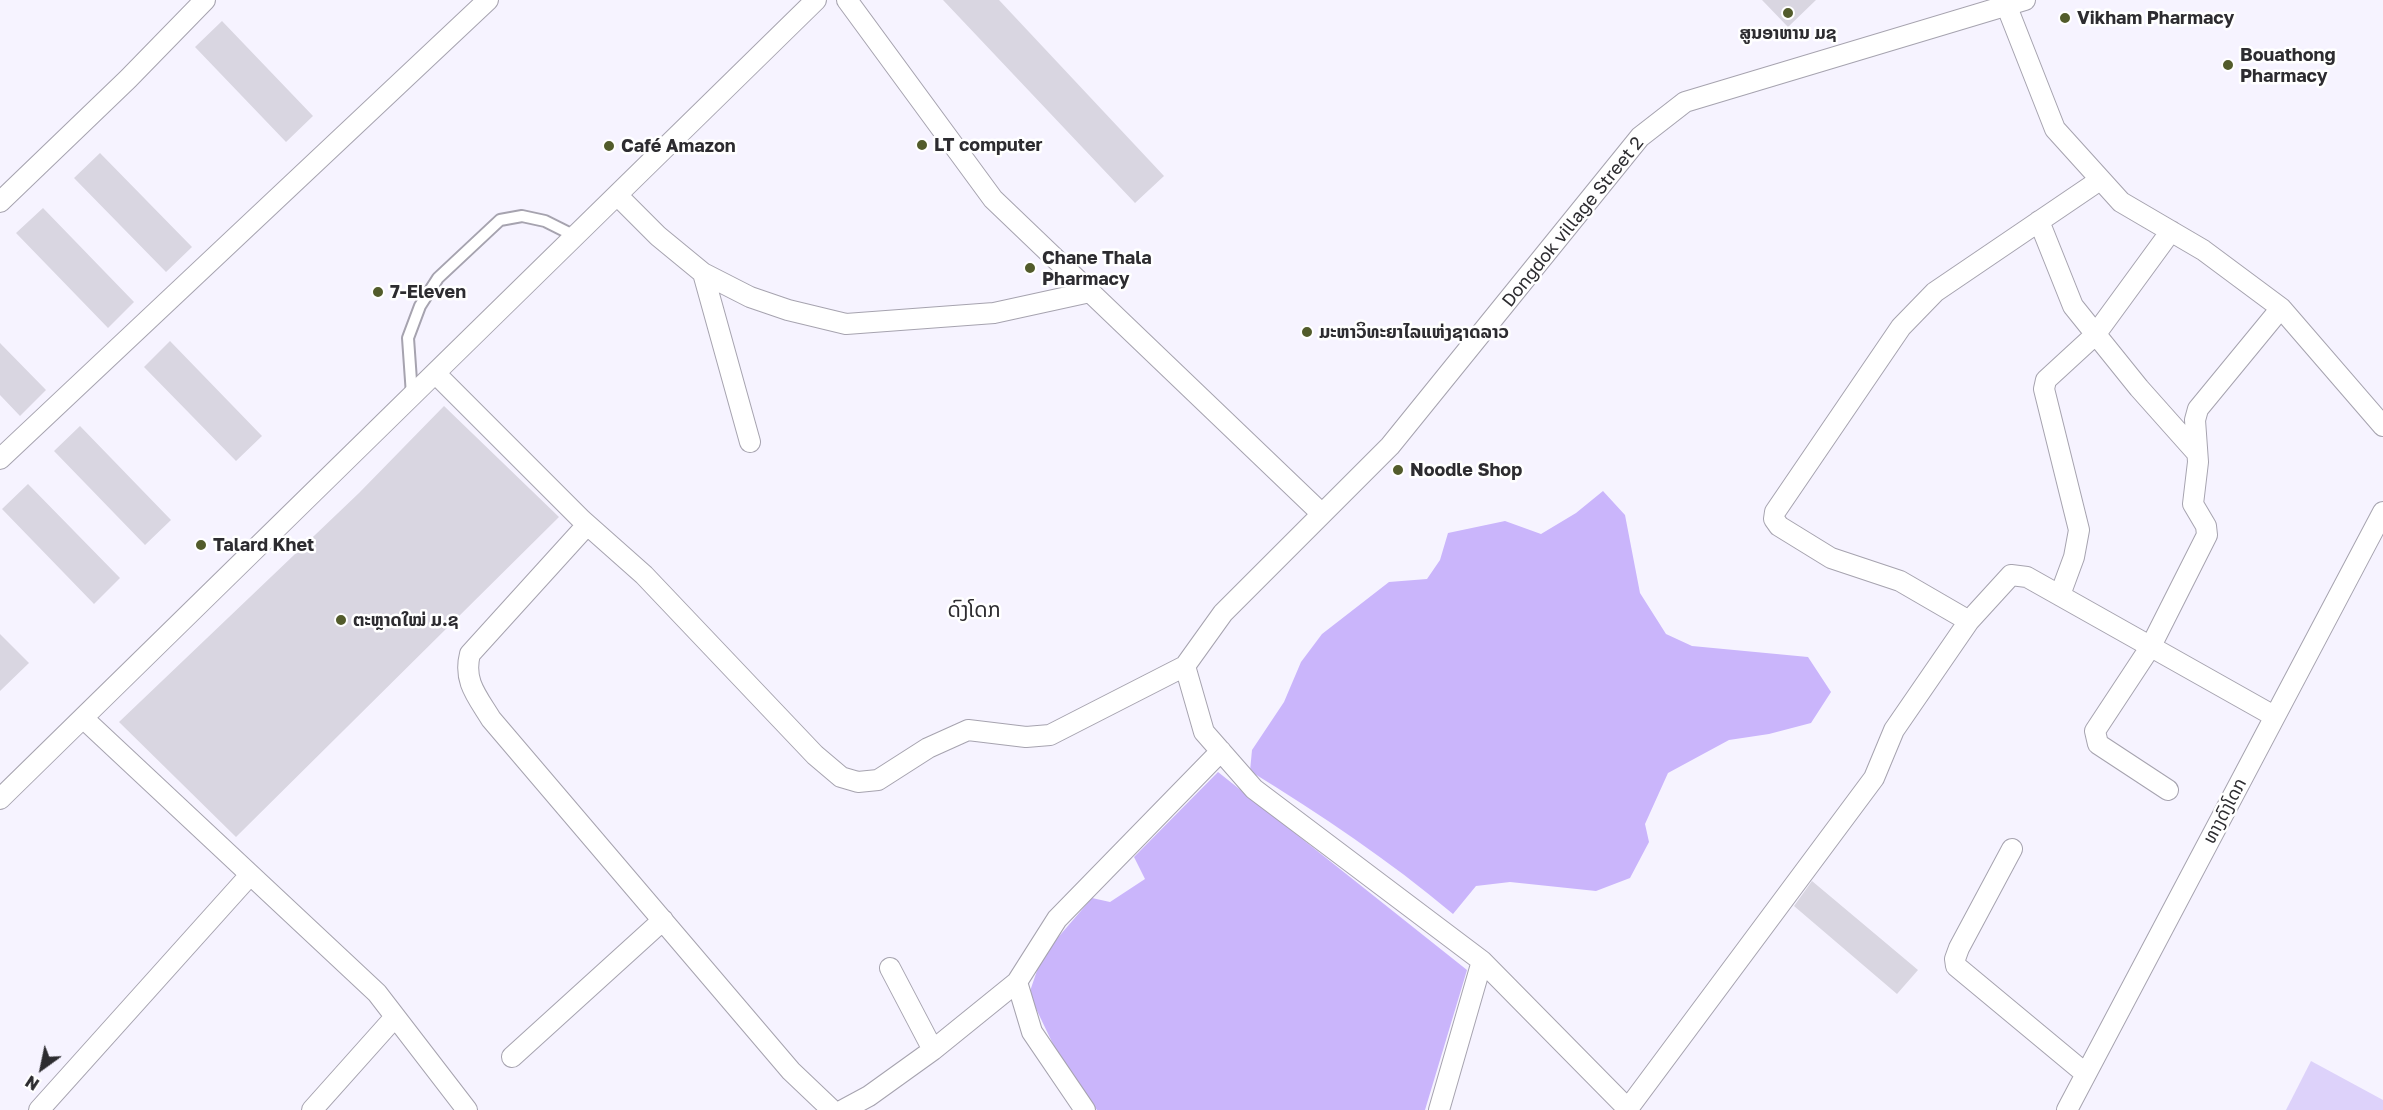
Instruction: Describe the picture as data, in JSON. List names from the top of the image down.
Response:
{
  "streets": {
    "street": ["Dongdok village Street 2", "ທາງດົງໂດກ"]
  },
  "districts": ["ດົງໂດກ"],
  "places": [
    "ສູນອາຫານ ມຊ",
    "Vikham Pharmacy",
    "Bouathong Pharmacy",
    "LT computer",
    "Café Amazon",
    "Chane Thala Pharmacy",
    "7-Eleven",
    "ມະຫາວິທະຍາໄລແຫ່ງຊາດລາວ",
    "Noodle Shop",
    "Talard Khet",
    "ຕະຫຼາດໃໝ່ ມ.ຊ"
  ],
  "north": "bottom left"
}
